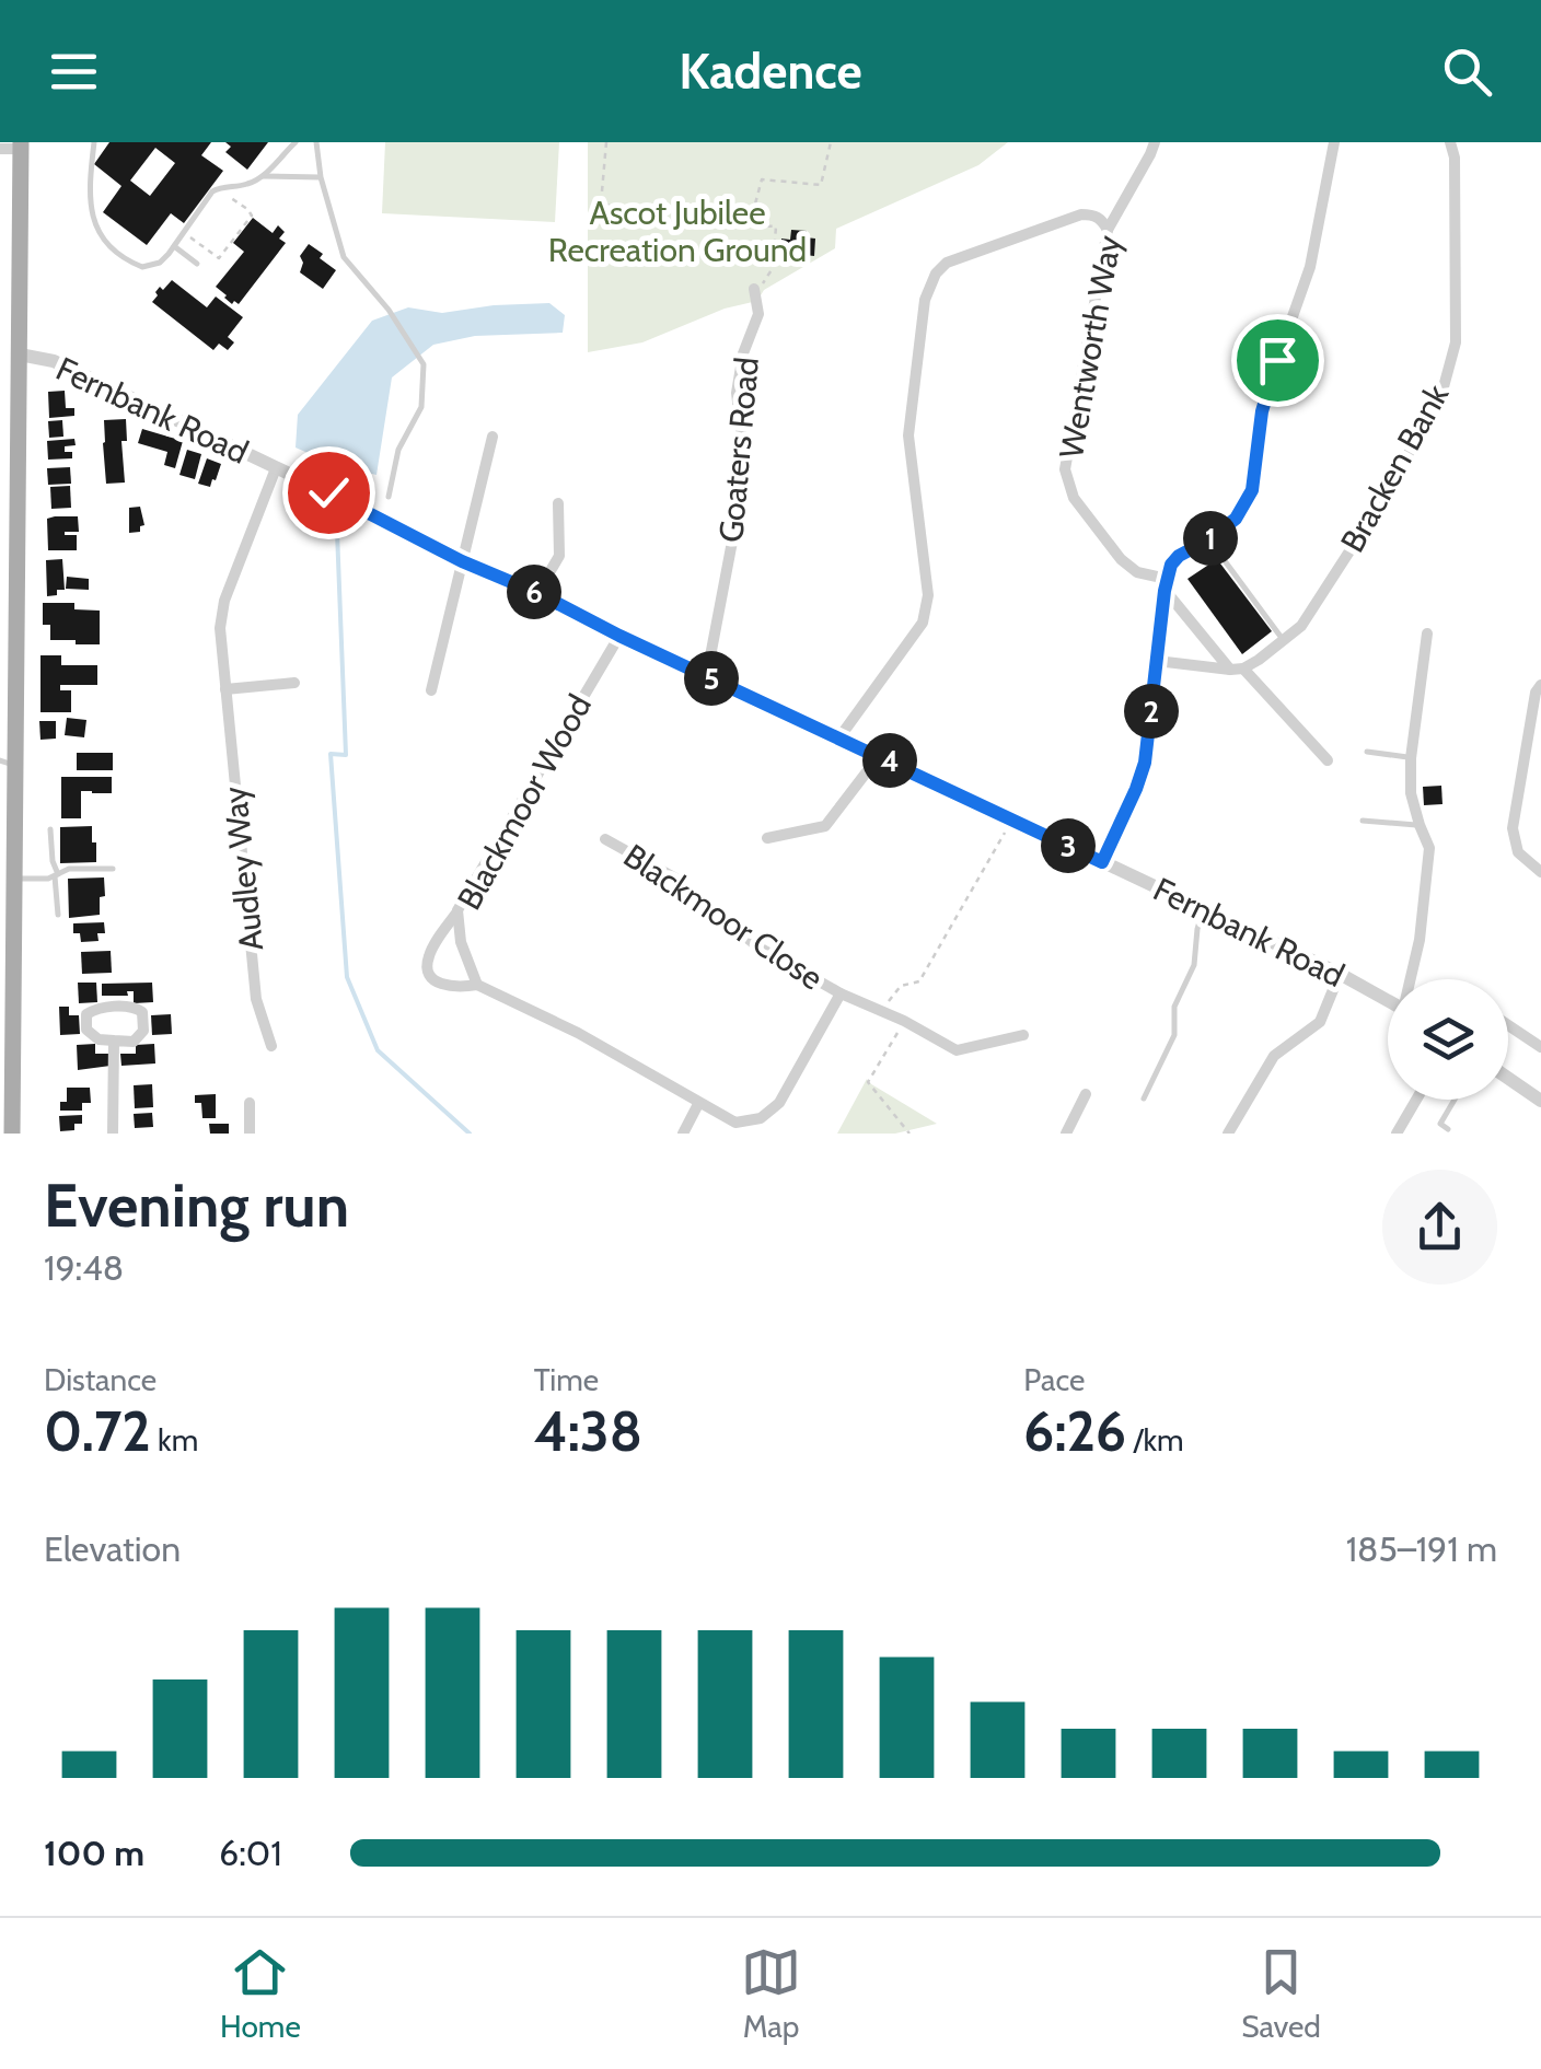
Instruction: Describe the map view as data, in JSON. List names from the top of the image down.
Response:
{
  "streets": {
    "street": [
      "Wentworth Way",
      "Fernbank Road",
      "Goaters Road",
      "Bracken Bank",
      "Blackmoor Wood",
      "Audley Way",
      "Blackmoor Close"
    ]
  },
  "crossings": [
    ["Fernbank Road", "Goaters Road"],
    ["Fernbank Road", "Blackmoor Wood"],
    ["Fernbank Road", "Audley Way"]
  ],
  "parks": ["Ascot Jubilee Recreation Ground"],
  "page": {
    "header": "Kadence",
    "pins": [
      "1",
      "6",
      "5",
      "2",
      "4",
      "3"
    ],
    "heading": ["Evening run", "19:48"],
    "stats": [
      ["Distance", "0.72 km"],
      ["Time", "4:38"],
      ["Pace", "6:26 /km"]
    ],
    "chart": ["Elevation", "185–191 m"],
    "list": [
      {
        "name": "100 m",
        "note": "6:01"
      }
    ],
    "tabs": ["Home", "Map", "Saved"]
  }
}
